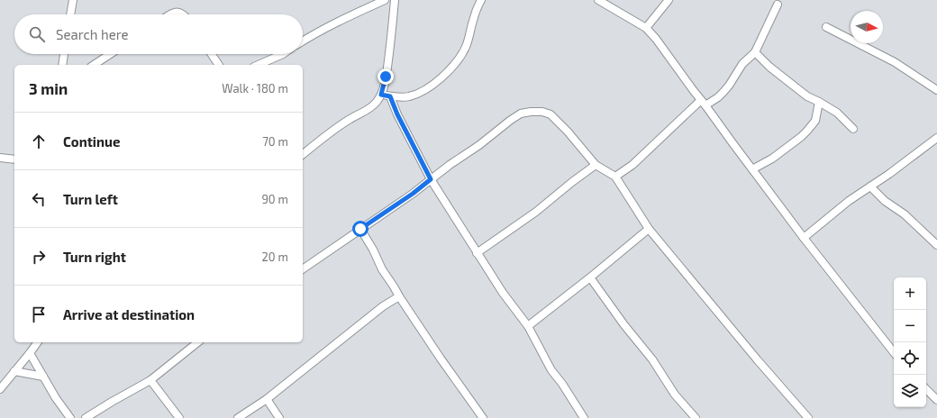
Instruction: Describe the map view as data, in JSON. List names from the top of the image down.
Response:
{
  "north": "right",
  "page": {
    "search": "Search here",
    "heading": ["3 min", "Walk · 180 m"],
    "list": [
      ["Continue", "70 m"],
      ["Turn left", "90 m"],
      ["Turn right", "20 m"],
      "Arrive at destination"
    ],
    "map_buttons": ["+", "−"]
  }
}
